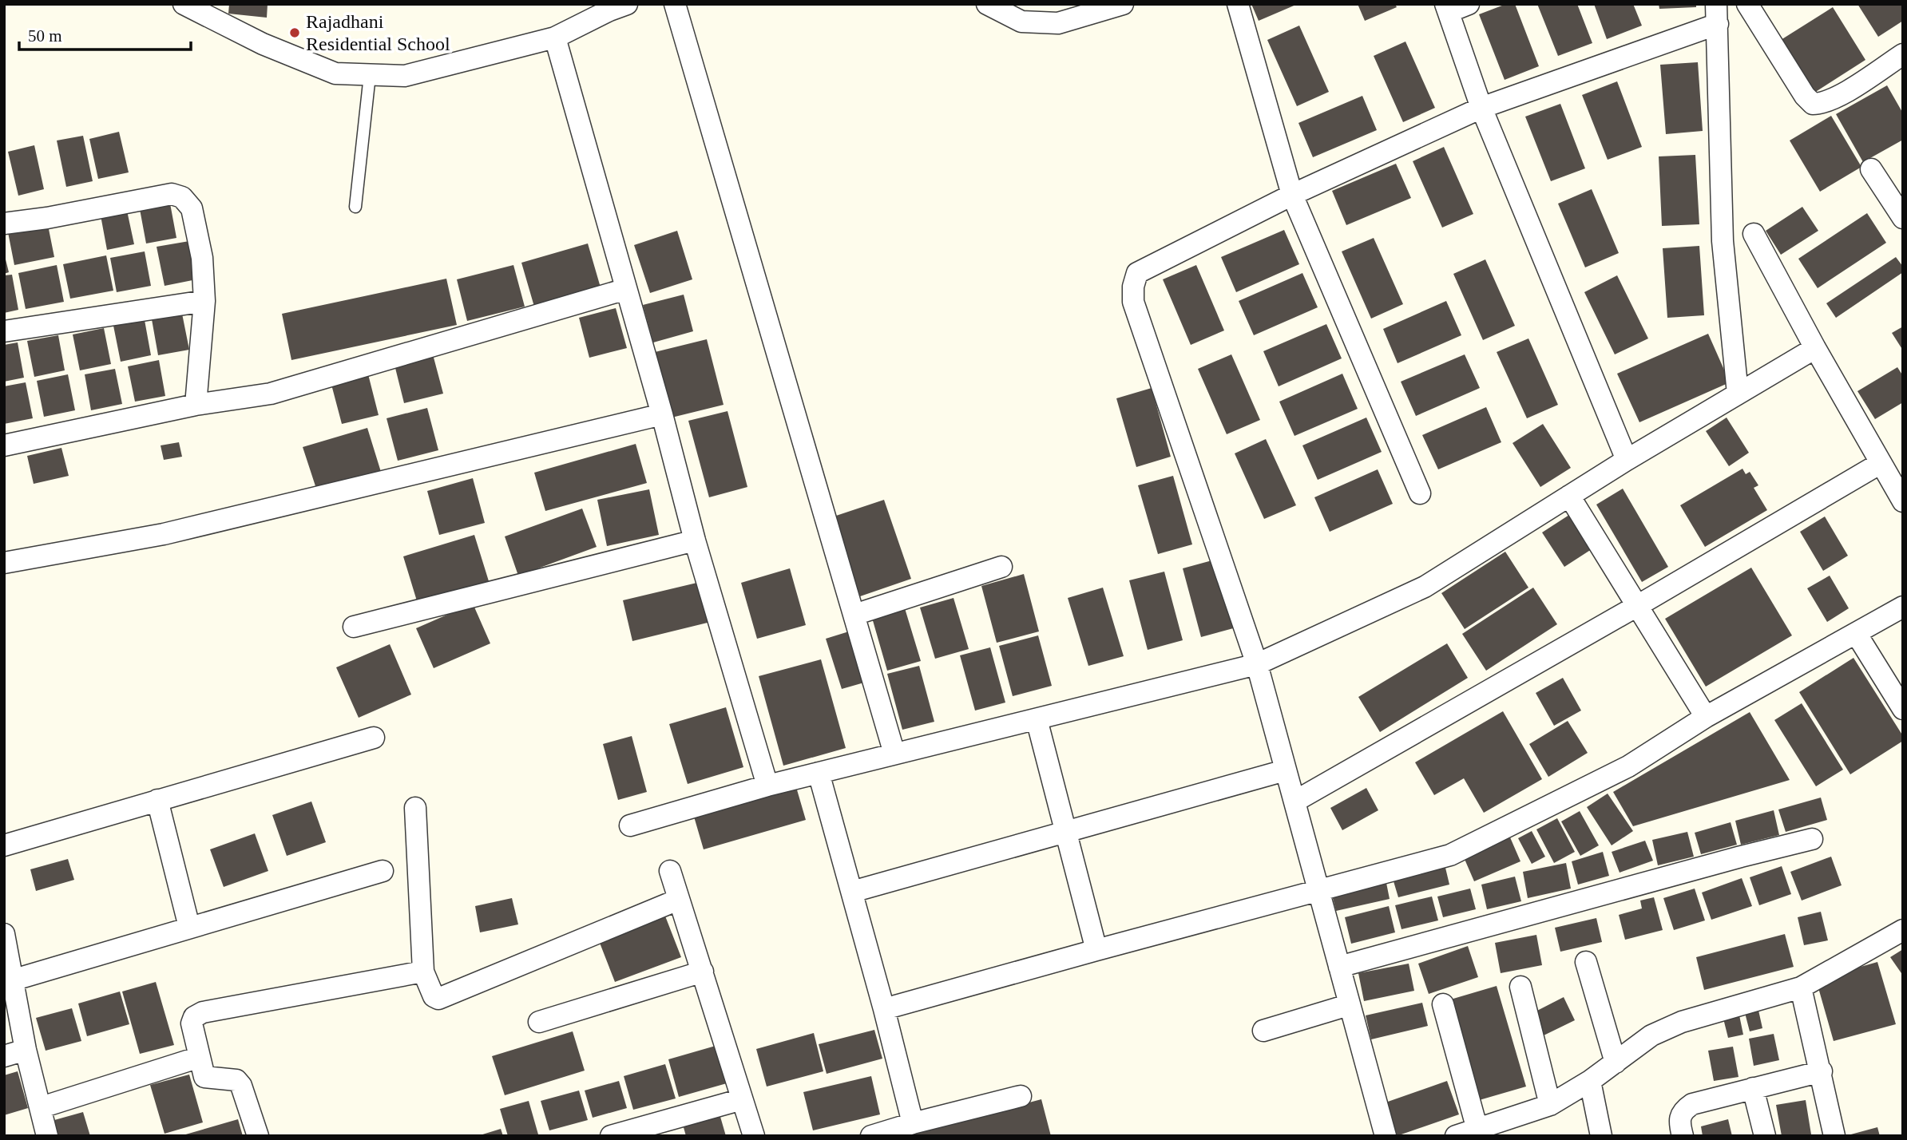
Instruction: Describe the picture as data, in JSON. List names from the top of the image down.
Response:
{
  "places": ["Rajadhani Residential School"],
  "scale_bar": "50 m"
}
